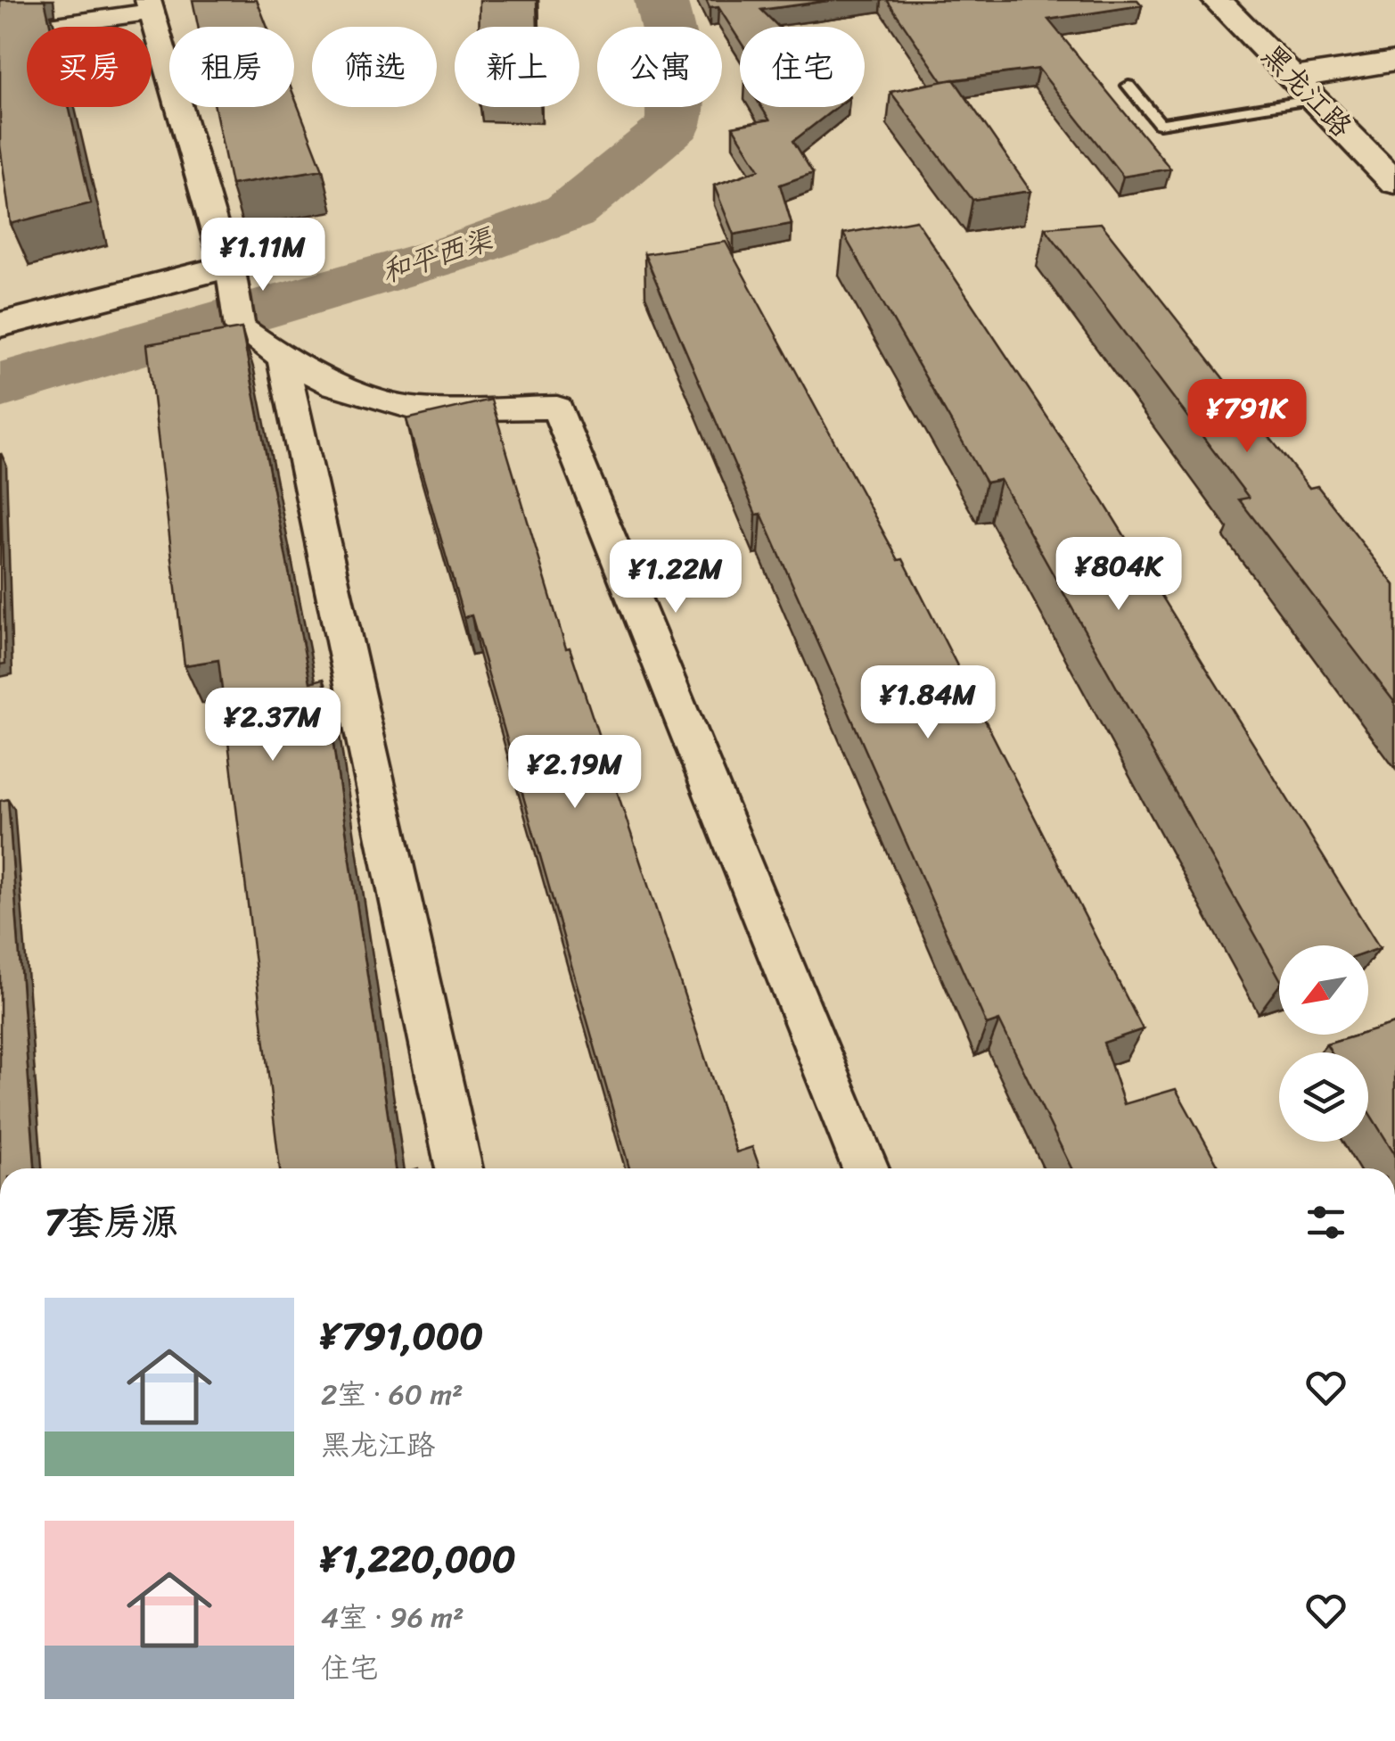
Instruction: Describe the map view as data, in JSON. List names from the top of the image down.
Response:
{
  "streets": {
    "main road": ["黑龙江路"]
  },
  "water": ["和平西渠"],
  "north": "bottom left",
  "page": {
    "chip": [
      "买房",
      "租房",
      "筛选",
      "新上",
      "公寓",
      "住宅"
    ],
    "price": [
      "¥1.11M",
      "¥791K",
      "¥804K",
      "¥1.22M",
      "¥1.84M",
      "¥2.37M",
      "¥2.19M"
    ],
    "heading": "7套房源",
    "list": [
      {
        "name": "¥791,000",
        "note": "2室 · 60 m² · 黑龙江路"
      },
      {
        "name": "¥1,220,000",
        "note": "4室 · 96 m² · 住宅"
      }
    ]
  }
}
